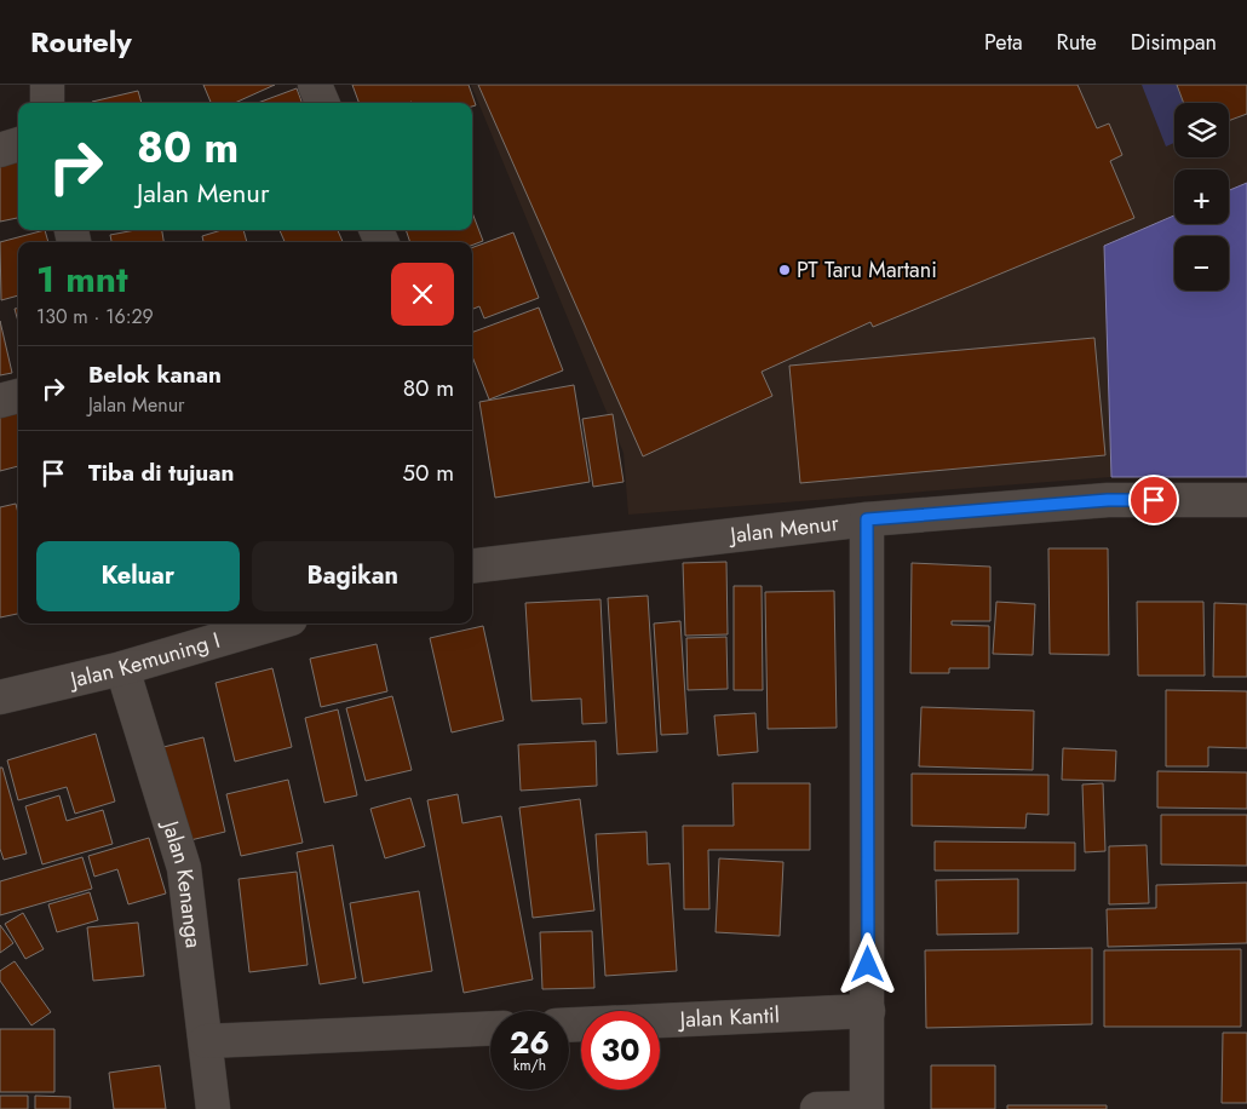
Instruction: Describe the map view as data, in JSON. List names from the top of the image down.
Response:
{
  "streets": {
    "street": [
      "Jalan Menur",
      "Jalan Kemuning I",
      "Jalan Kenanga",
      "Jalan Kantil"
    ]
  },
  "crossings": [
    ["Jalan Kemuning I", "Jalan Kenanga"]
  ],
  "places": ["PT Taru Martani"],
  "page": {
    "header": "Routely",
    "nav": ["Peta", "Rute", "Disimpan"],
    "map_buttons": ["+", "−"],
    "turn": ["80 m", "Jalan Menur"],
    "heading": ["1 mnt", "130 m · 16:29"],
    "list": [
      {
        "name": "Belok kanan",
        "note": "Jalan Menur",
        "value": "80 m"
      },
      {
        "name": "Tiba di tujuan",
        "value": "50 m"
      }
    ],
    "buttons": ["Keluar", "Bagikan"],
    "speed": "26 km/h",
    "limit": "30"
  }
}
